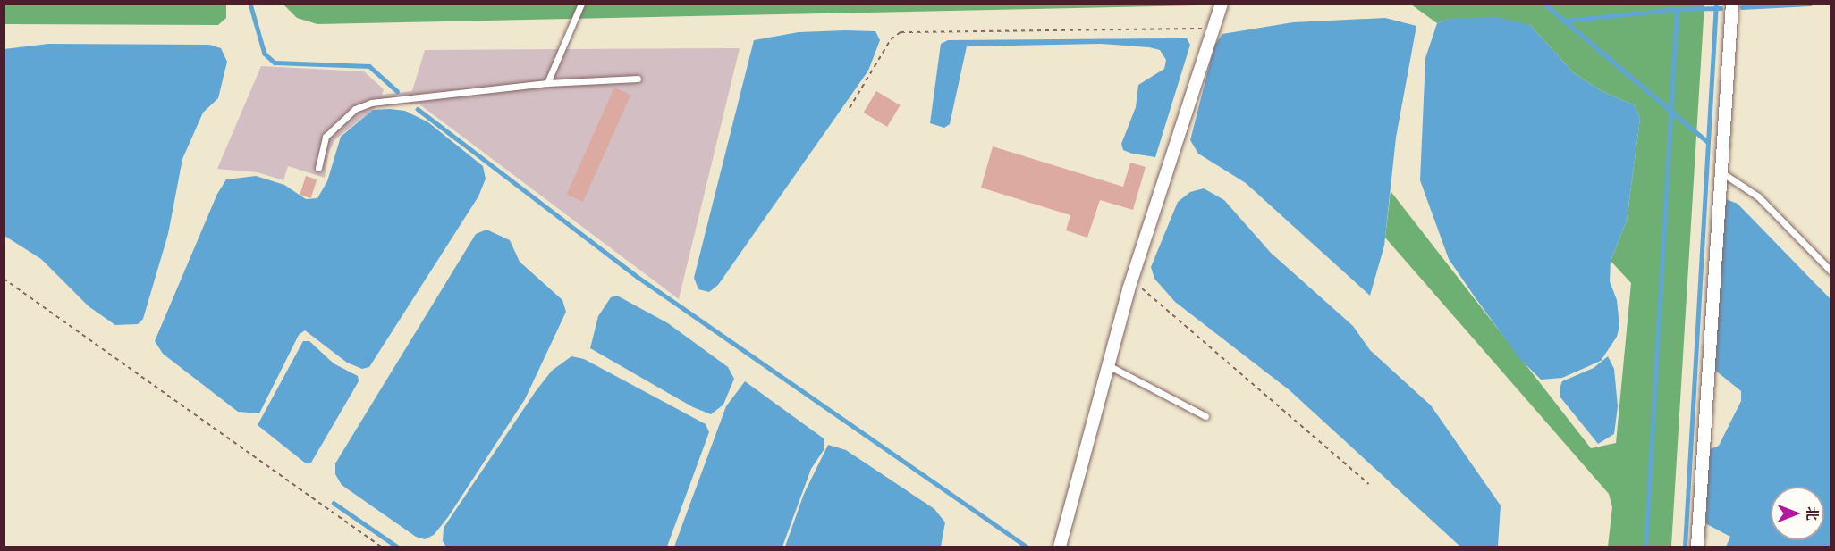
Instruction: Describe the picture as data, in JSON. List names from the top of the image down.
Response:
{
  "north": "right"
}
